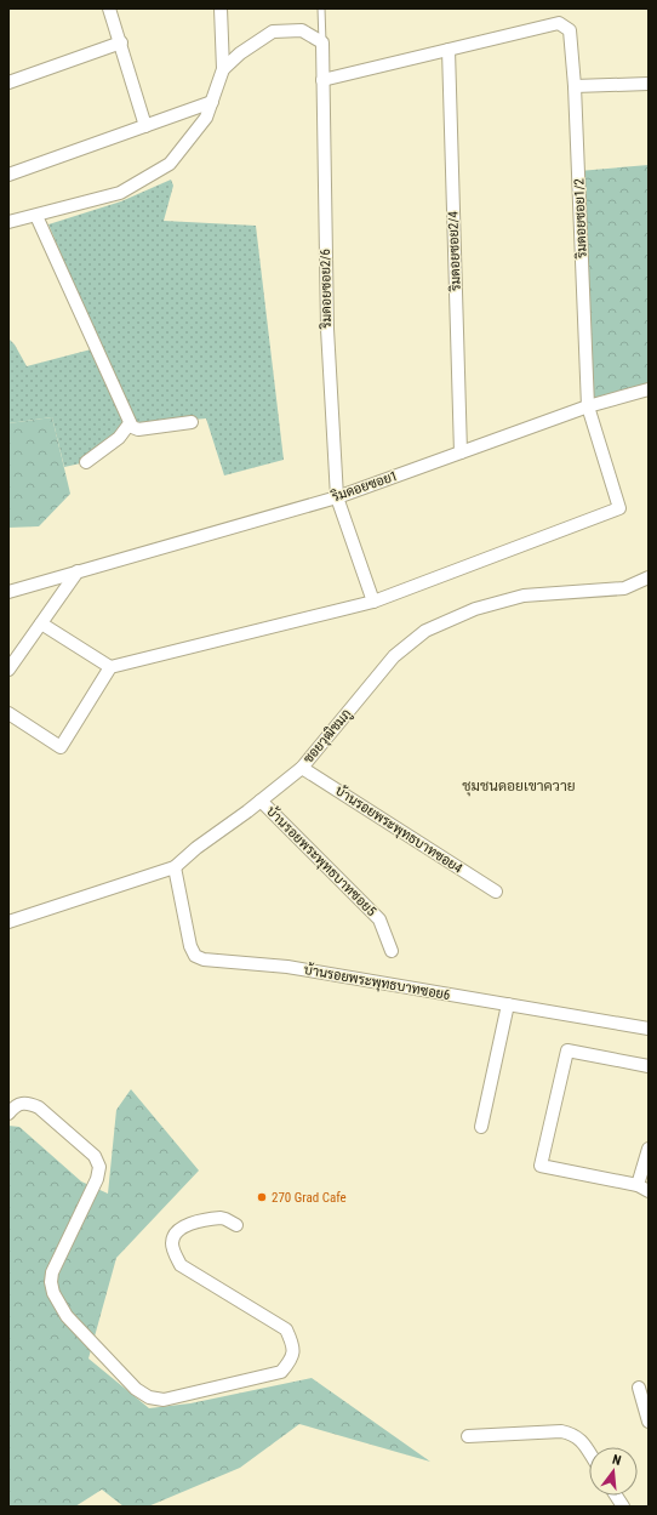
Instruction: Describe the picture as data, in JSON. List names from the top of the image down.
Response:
{
  "streets": {
    "street": [
      "ริมดอยซอย1/2",
      "ริมดอยซอย2/4",
      "ริมดอยซอย2/6",
      "ริมดอยซอย1",
      "ซอยวุฒิชมภู",
      "บ้านรอยพระพุทธบาทซอย4",
      "บ้านรอยพระพุทธบาทซอย5",
      "บ้านรอยพระพุทธบาทซอย6"
    ]
  },
  "crossings": [
    ["ริมดอยซอย1/2", "ริมดอยซอย2/4"],
    ["ริมดอยซอย1/2", "ริมดอยซอย2/6"],
    ["ริมดอยซอย1/2", "ริมดอยซอย1"],
    ["ริมดอยซอย2/4", "ริมดอยซอย1"],
    ["ริมดอยซอย2/6", "ริมดอยซอย1"],
    ["ซอยวุฒิชมภู", "บ้านรอยพระพุทธบาทซอย4"],
    ["ซอยวุฒิชมภู", "บ้านรอยพระพุทธบาทซอย5"],
    ["ซอยวุฒิชมภู", "บ้านรอยพระพุทธบาทซอย6"]
  ],
  "districts": ["ชุมชนดอยเขาควาย"],
  "places": ["270 Grad Cafe"],
  "north": "top"
}
